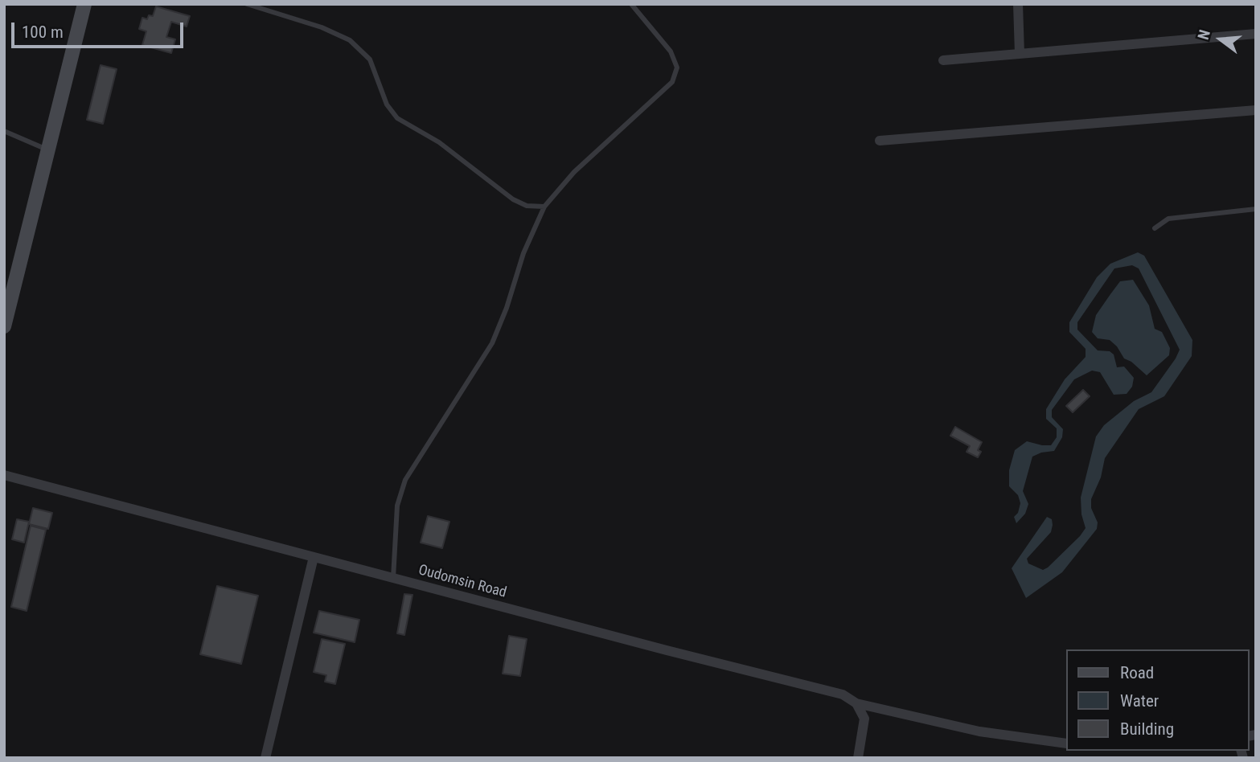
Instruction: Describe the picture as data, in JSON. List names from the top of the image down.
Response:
{
  "streets": {
    "street": ["Oudomsin Road"]
  },
  "legend": ["Road", "Water", "Building"],
  "scale_bar": "100 m",
  "north": "left"
}
